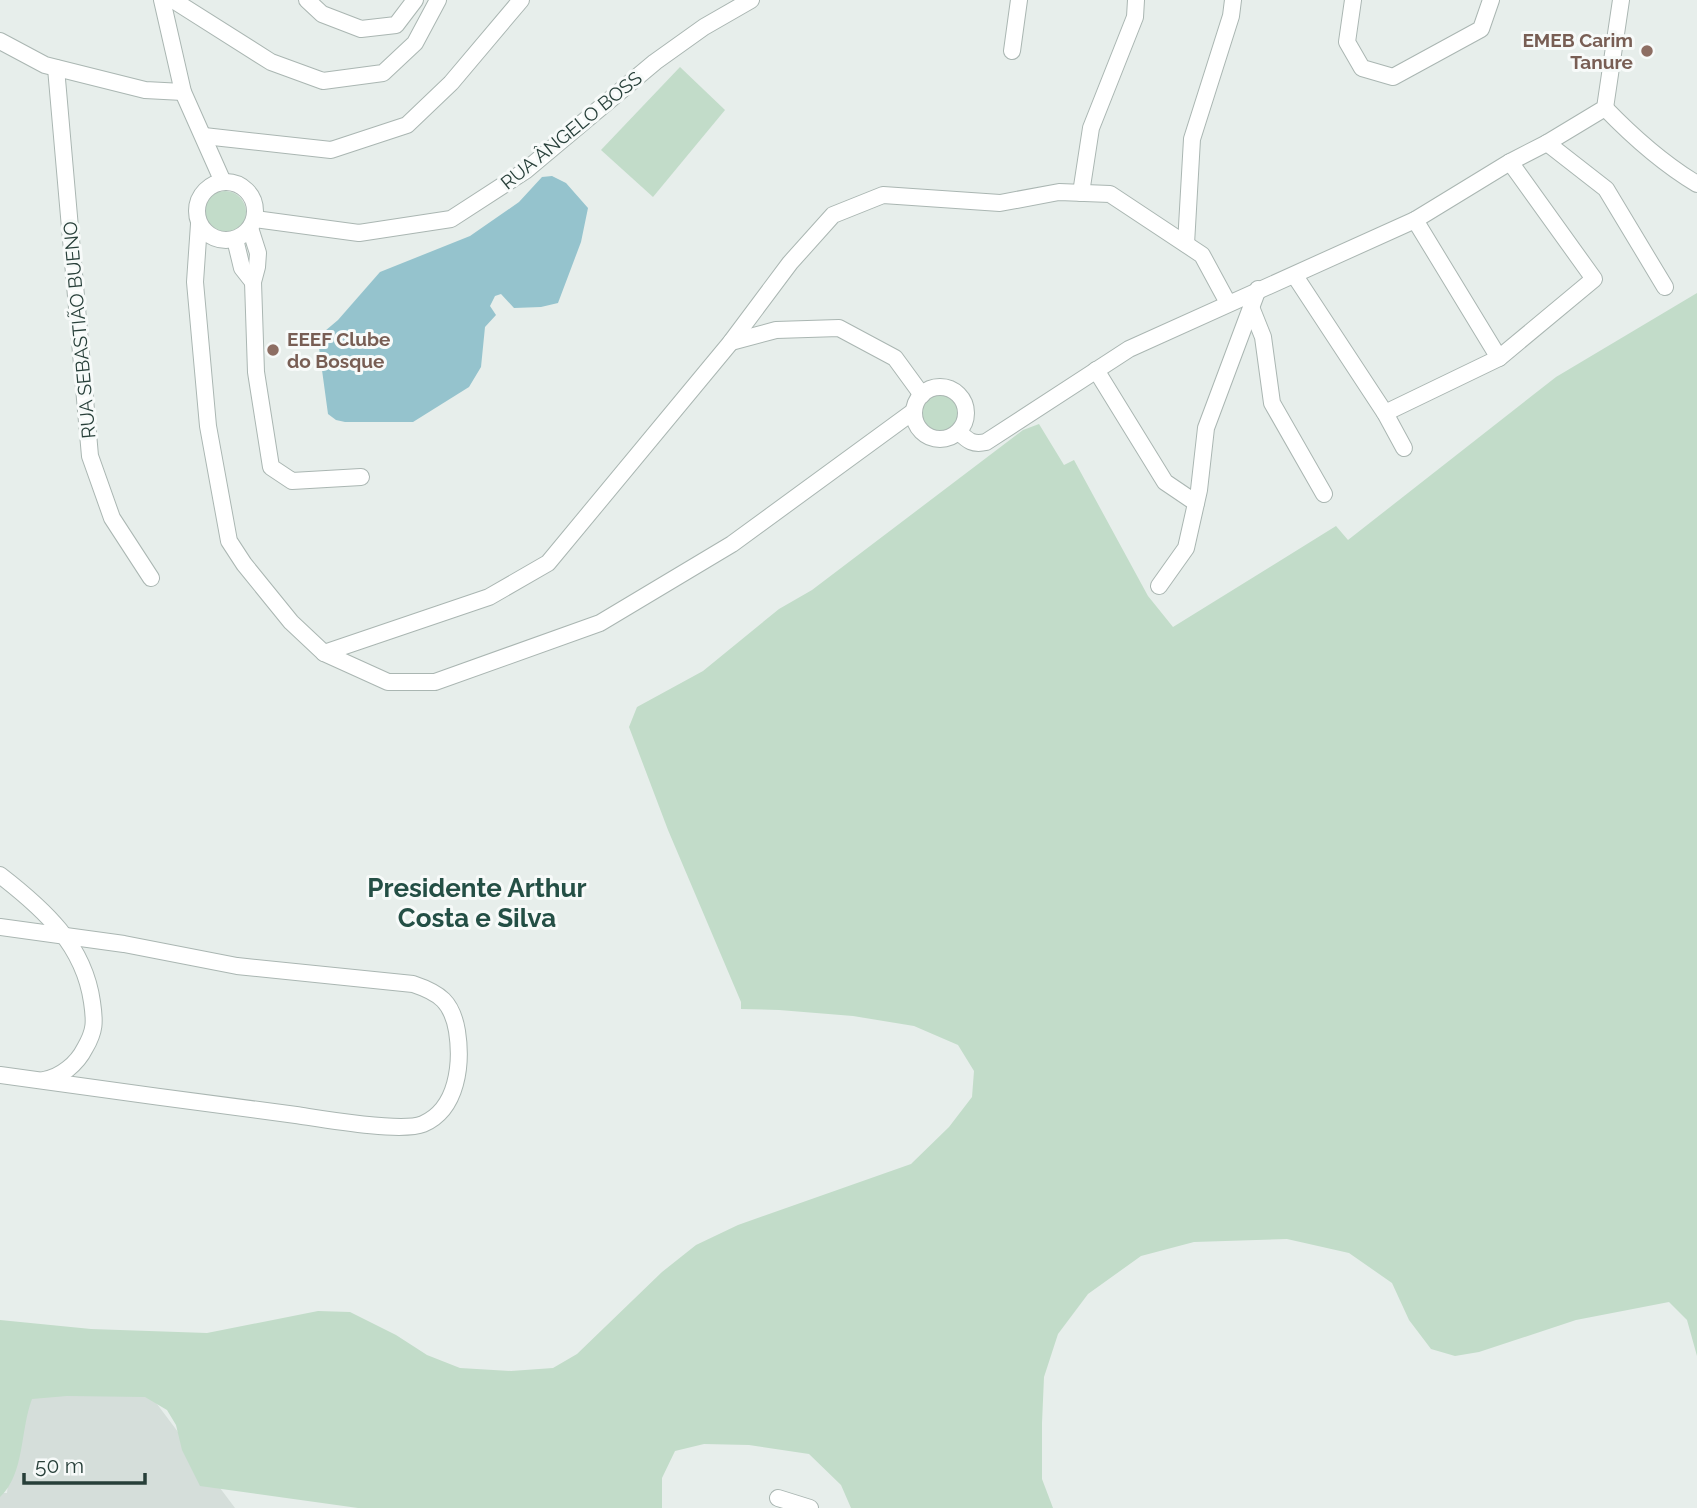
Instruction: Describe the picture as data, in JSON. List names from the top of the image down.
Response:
{
  "streets": {
    "street": ["RUA ÂNGELO BOSS", "RUA SEBASTIÃO BUENO"]
  },
  "districts": ["Presidente Arthur Costa e Silva"],
  "places": ["EMEB Carim Tanure", "EEEF Clube do Bosque"],
  "scale_bar": "50 m"
}
